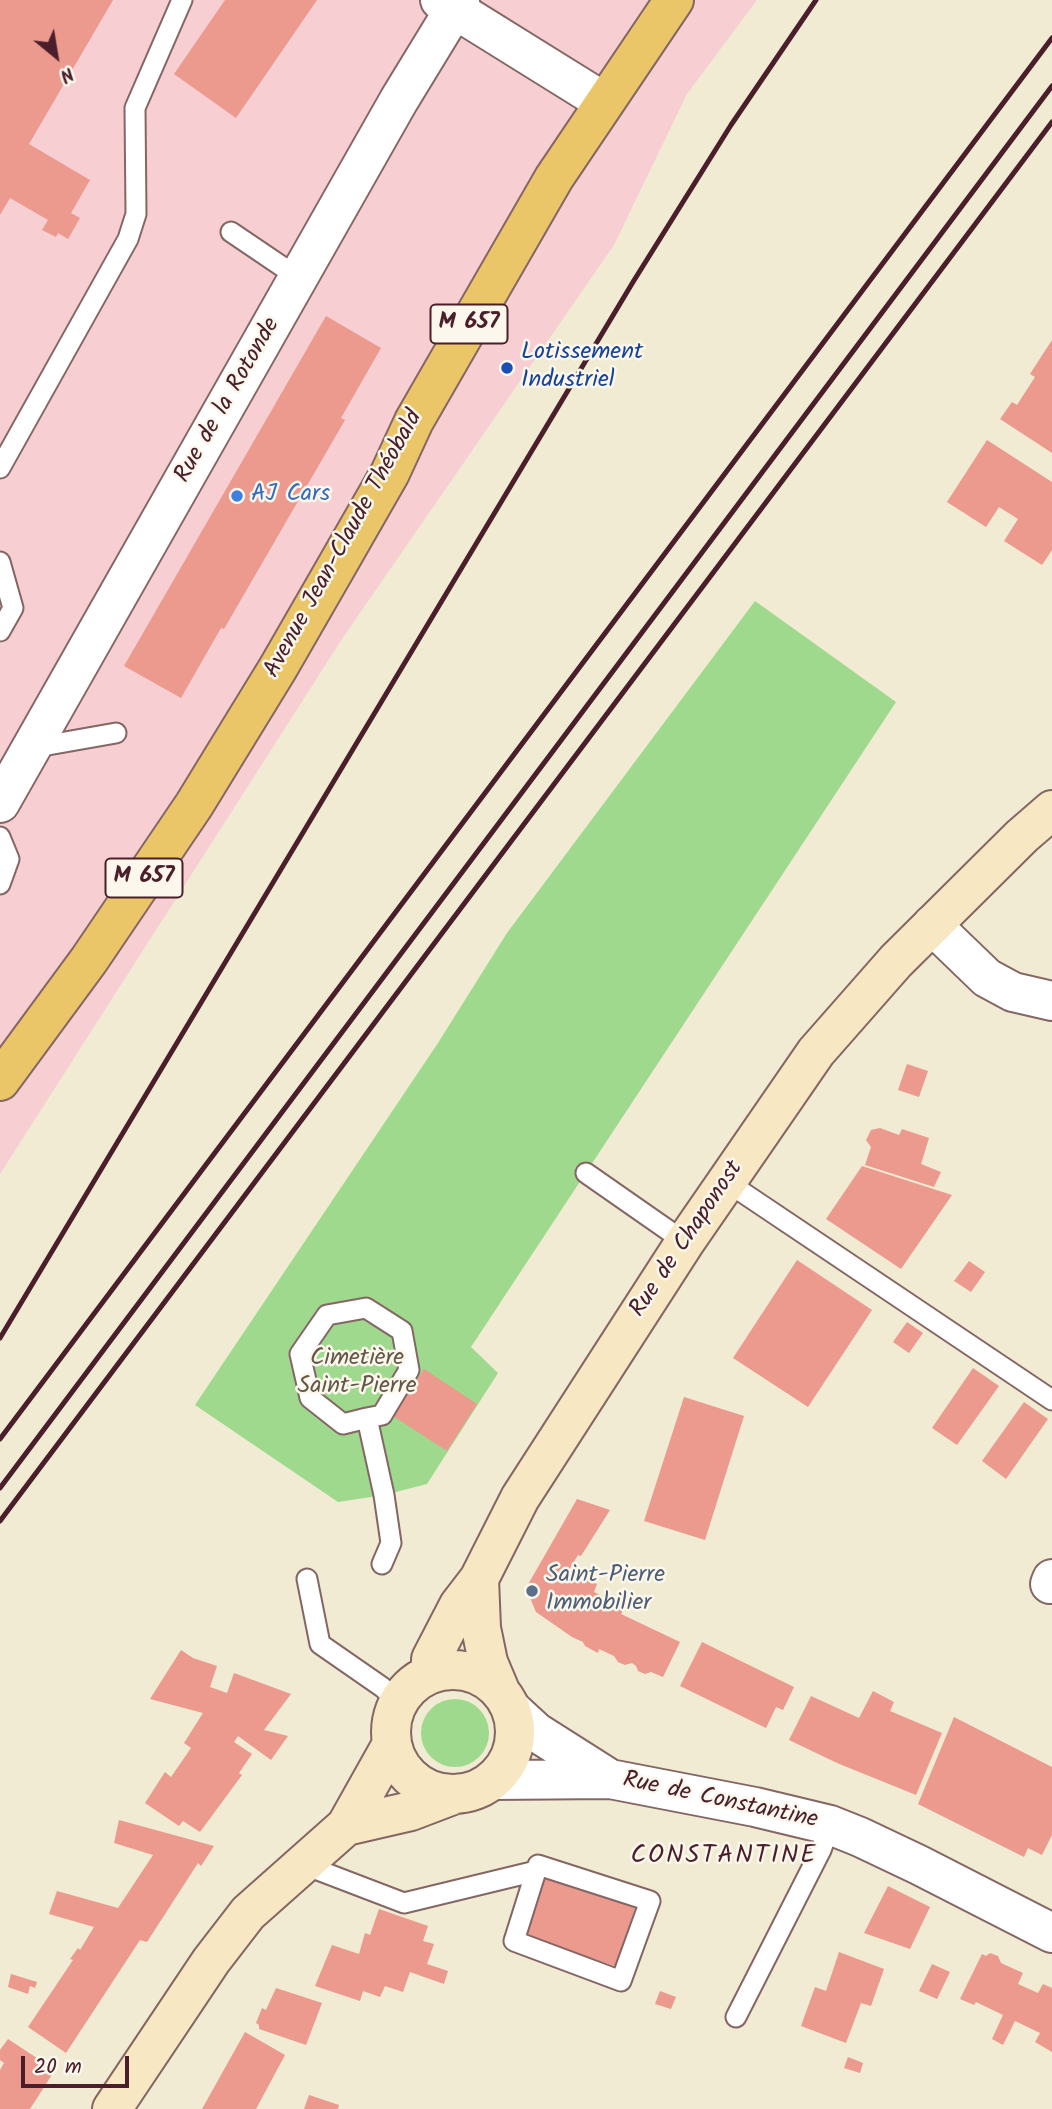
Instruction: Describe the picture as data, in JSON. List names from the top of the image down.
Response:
{
  "streets": {
    "main road": ["M 657", "Avenue Jean-Claude Théobald", "Rue de Chaponost"],
    "street": ["Rue de la Rotonde", "Rue de Constantine"]
  },
  "crossings": [
    ["Rue de Chaponost", "Rue de Constantine"]
  ],
  "districts": ["CONSTANTINE"],
  "parks": ["Cimetière Saint-Pierre"],
  "places": ["Lotissement Industriel", "AJ Cars", "Saint-Pierre Immobilier"],
  "scale_bar": "20 m",
  "north": "bottom right"
}
